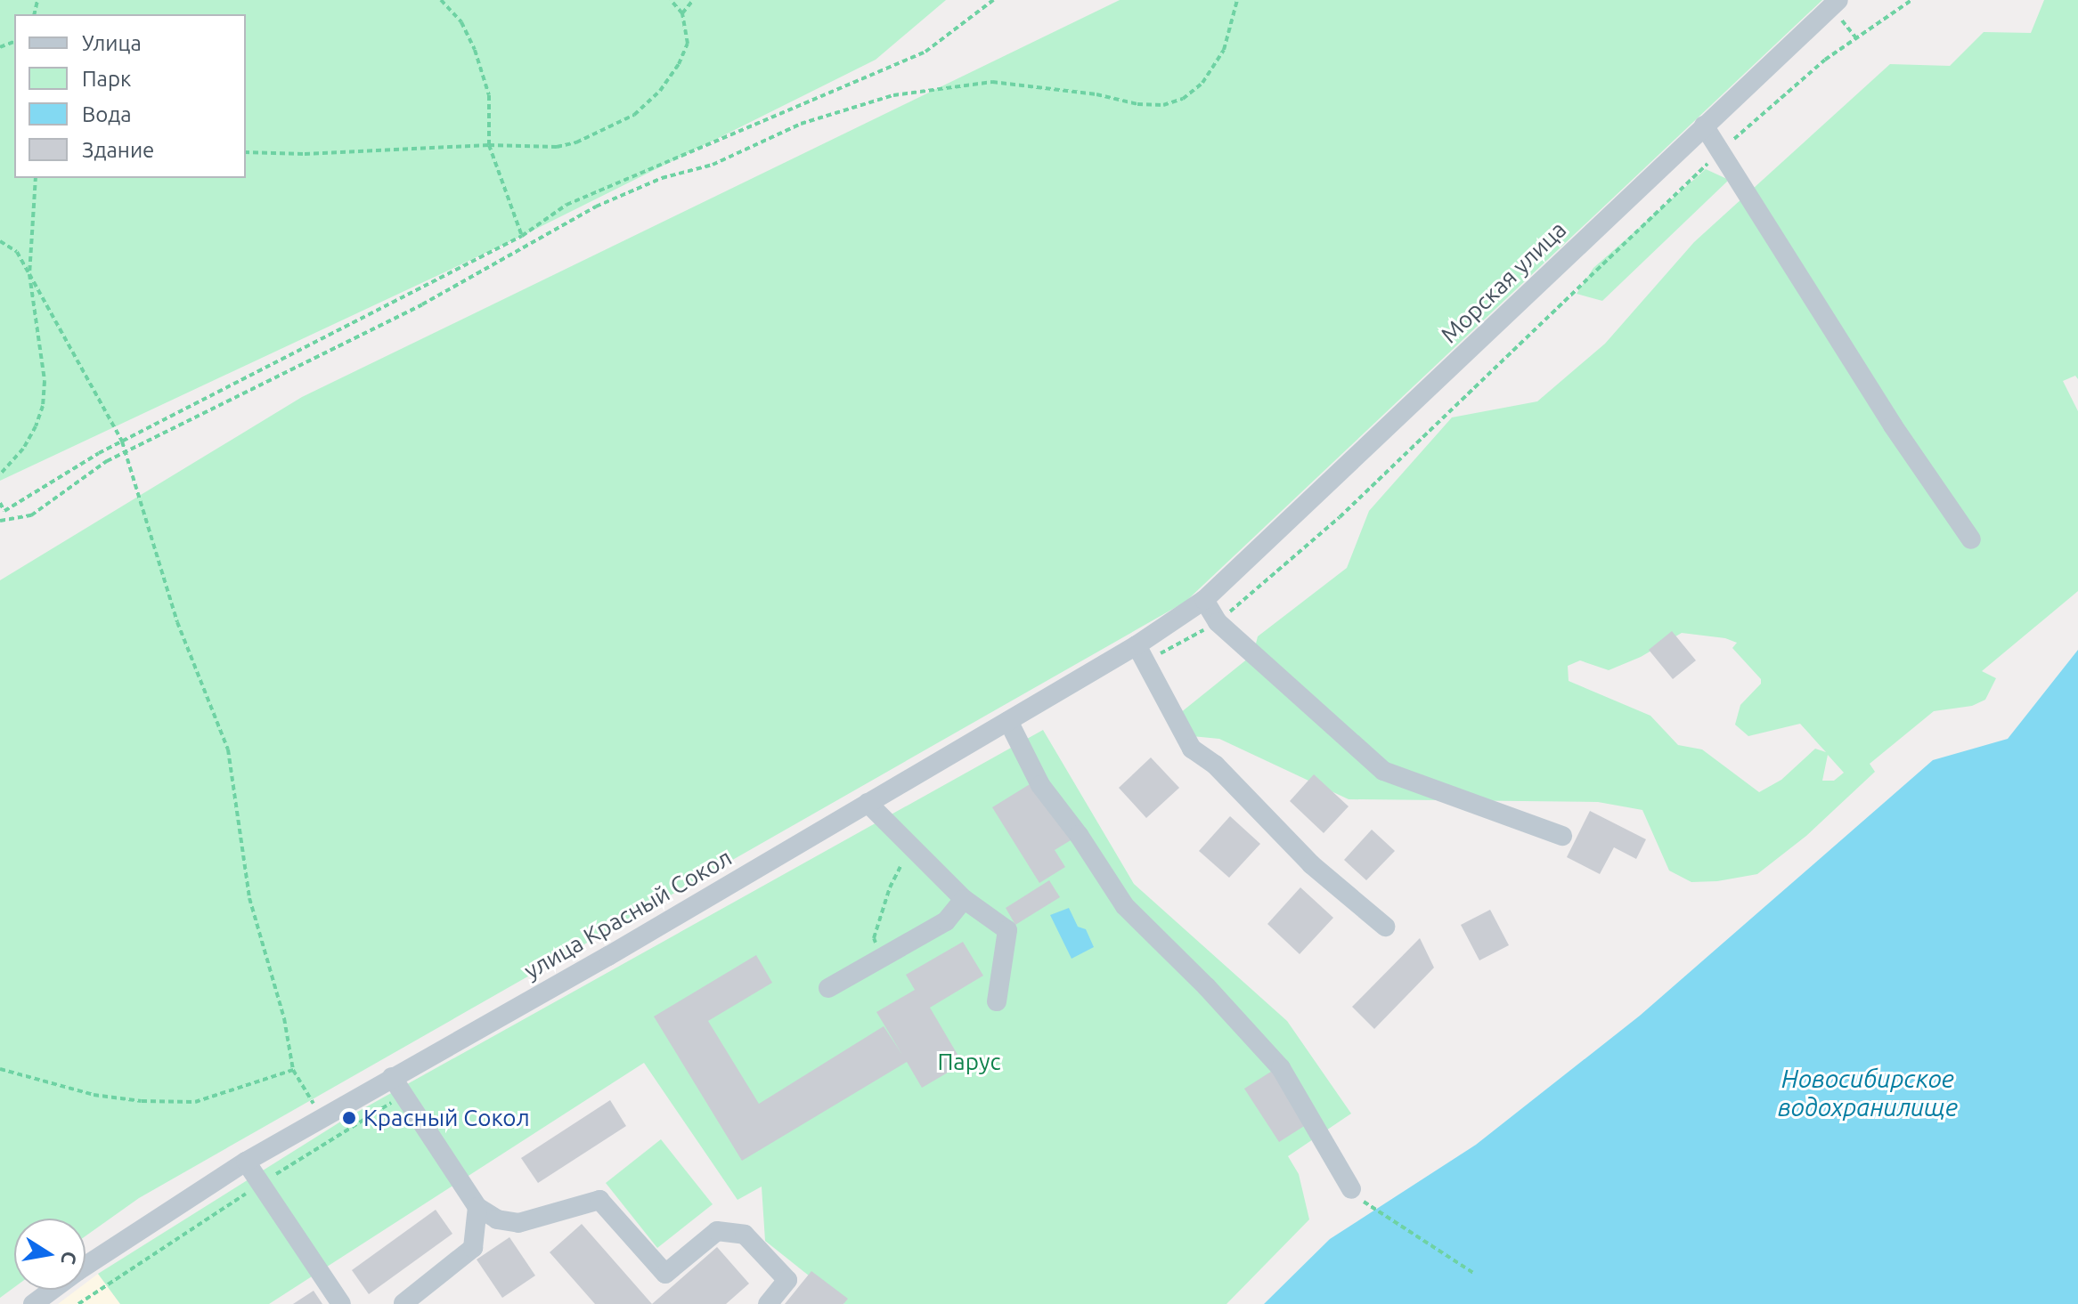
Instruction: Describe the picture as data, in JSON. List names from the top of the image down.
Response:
{
  "streets": {
    "street": ["Морская улица", "улица Красный Сокол"]
  },
  "crossings": [
    ["Морская улица", "улица Красный Сокол"]
  ],
  "water": ["Новосибирское водохранилище"],
  "parks": ["Парус"],
  "places": ["Красный Сокол"],
  "legend": [
    "Улица",
    "Парк",
    "Вода",
    "Здание"
  ],
  "north": "right"
}
